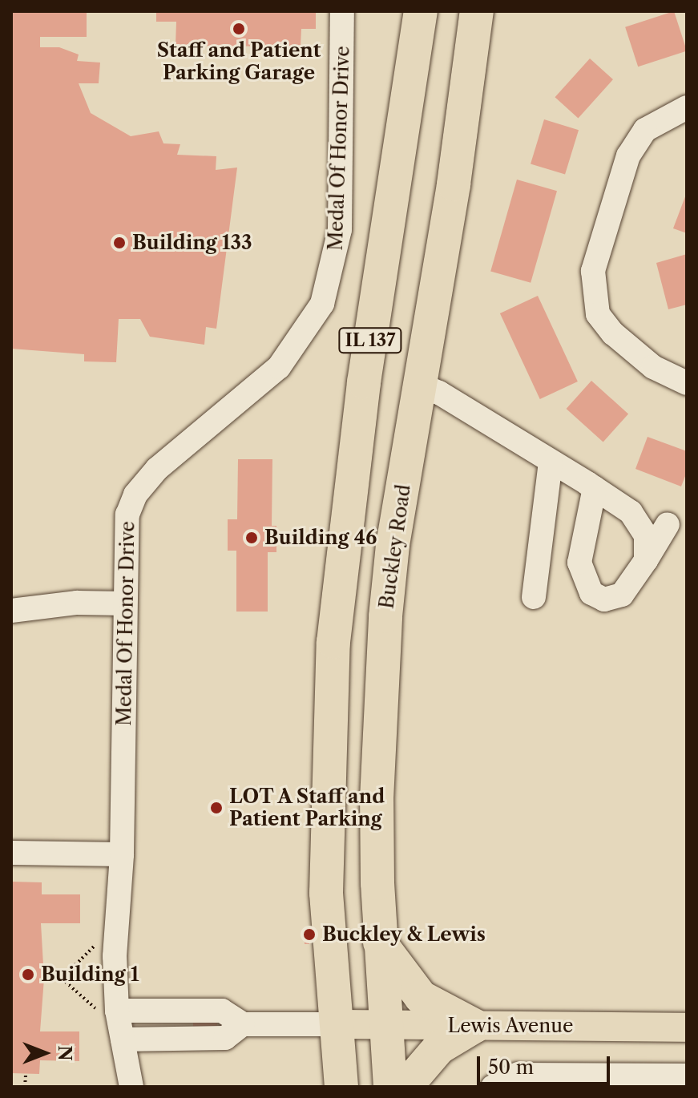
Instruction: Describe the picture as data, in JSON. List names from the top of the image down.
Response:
{
  "streets": {
    "highway": ["IL 137", "Buckley Road"],
    "main road": ["Lewis Avenue"],
    "street": ["Medal Of Honor Drive"]
  },
  "crossings": [
    ["IL 137", "Lewis Avenue"],
    ["Buckley Road", "Lewis Avenue"]
  ],
  "places": [
    "Staff and Patient Parking Garage",
    "Building 133",
    "Building 46",
    "LOT A Staff and Patient Parking",
    "Buckley & Lewis",
    "Building 1"
  ],
  "scale_bar": "50 m",
  "north": "right"
}
